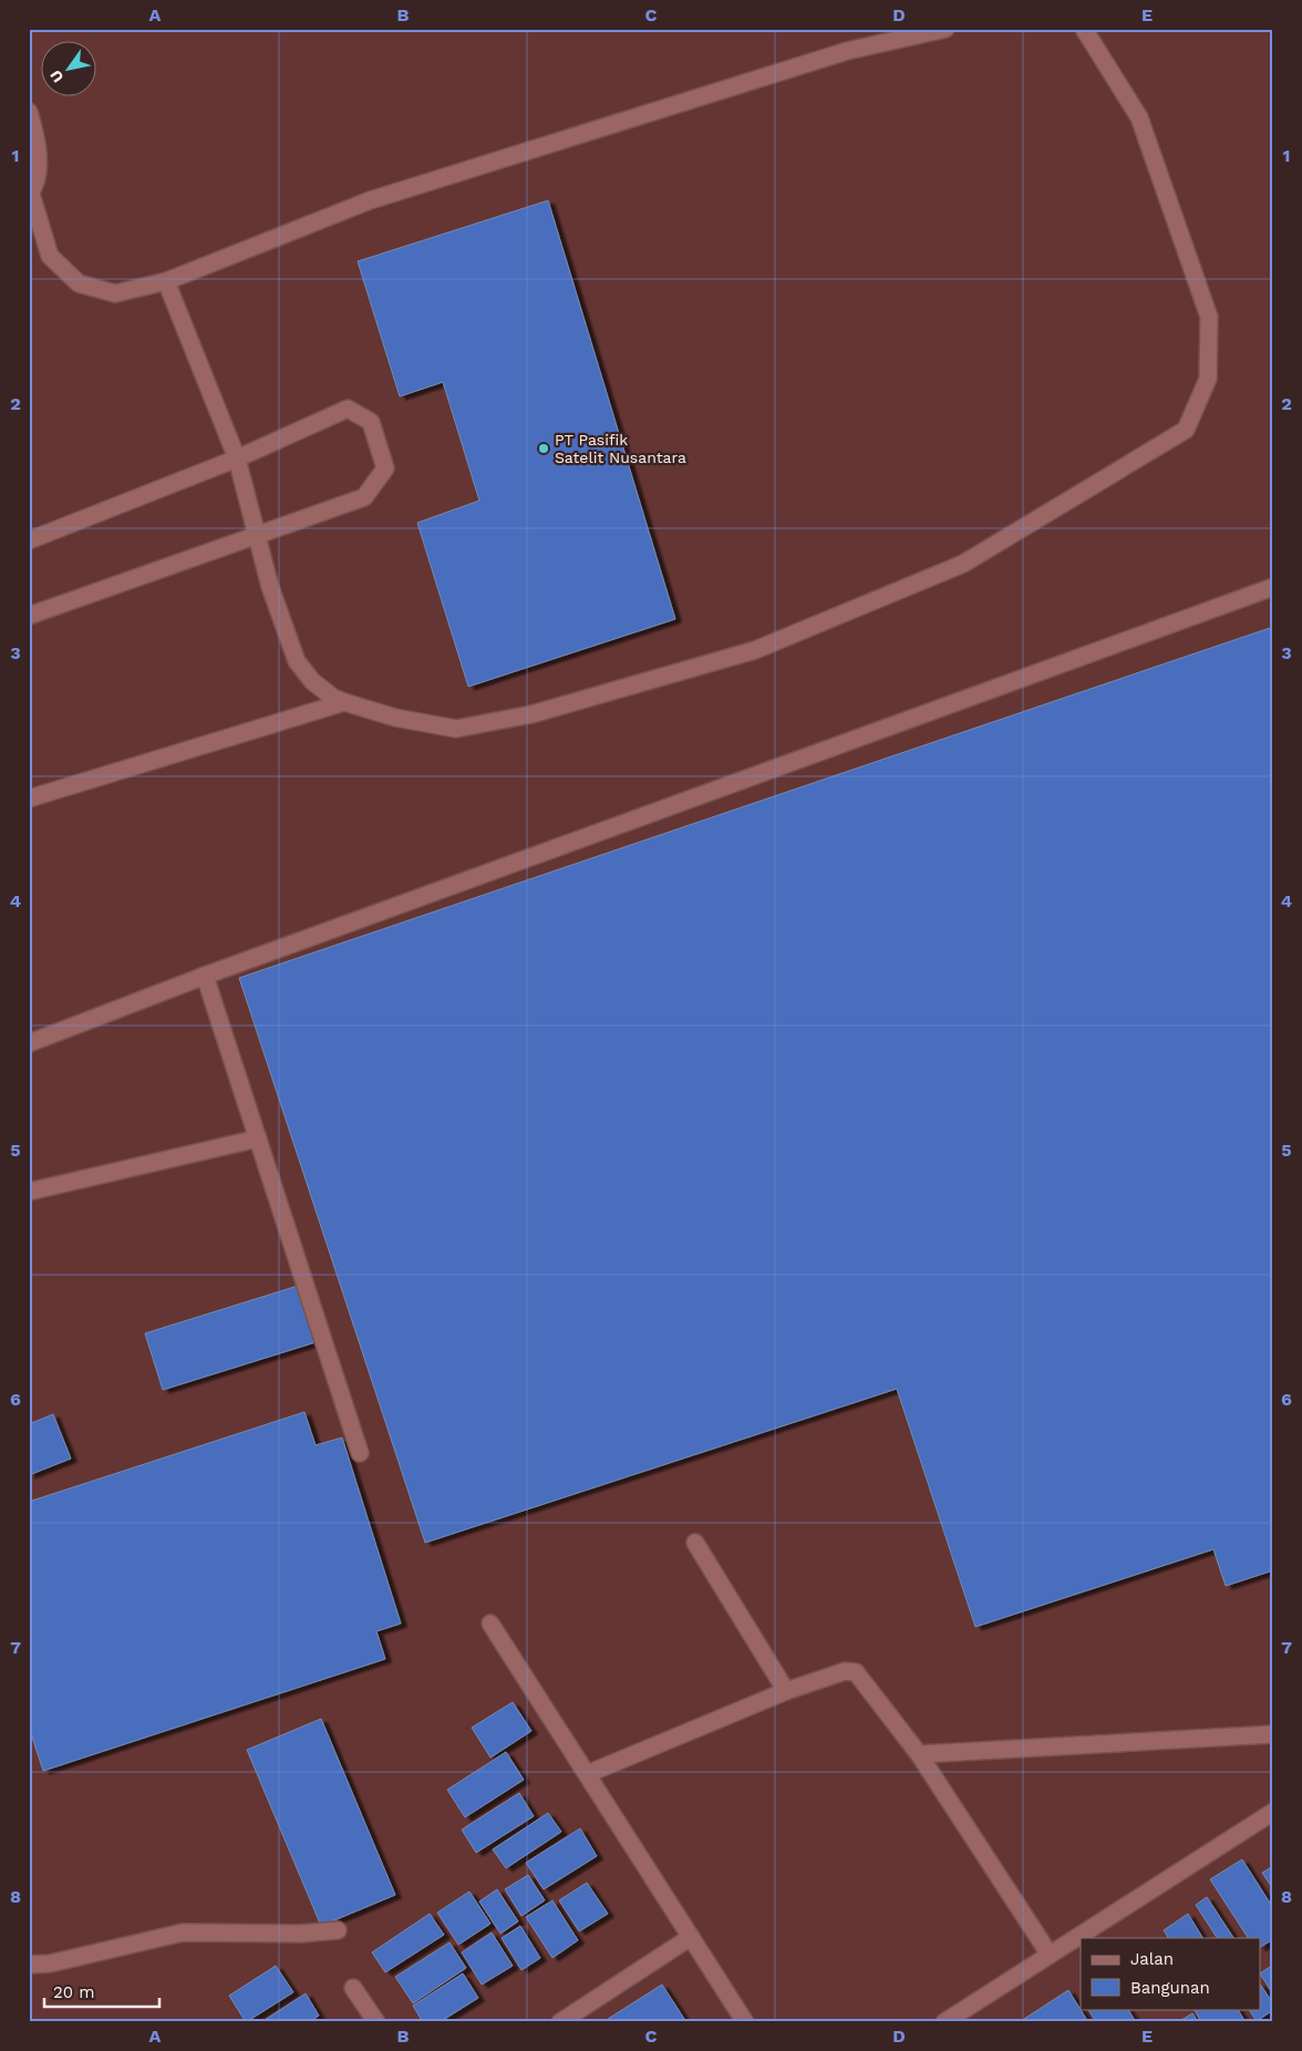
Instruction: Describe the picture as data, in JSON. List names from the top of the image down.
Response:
{
  "places": ["PT Pasifik Satelit Nusantara"],
  "legend": ["Jalan", "Bangunan"],
  "scale_bar": "20 m",
  "north": "bottom left",
  "grid": {
    "columns": [
      "A",
      "B",
      "C",
      "D",
      "E"
    ],
    "rows": [
      "1",
      "2",
      "3",
      "4",
      "5",
      "6",
      "7",
      "8"
    ]
  }
}
